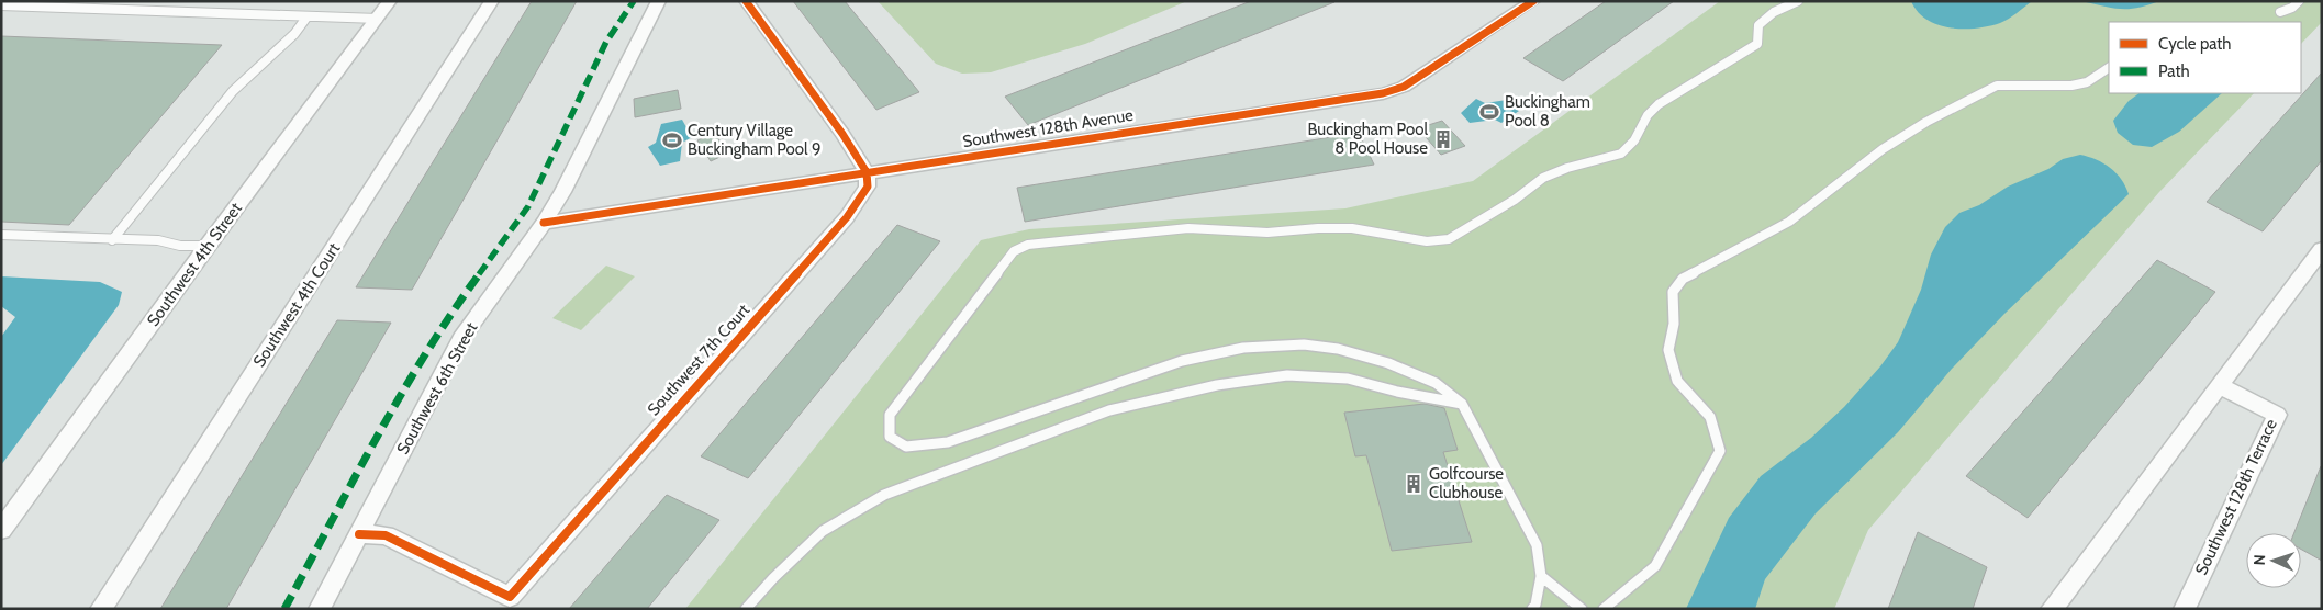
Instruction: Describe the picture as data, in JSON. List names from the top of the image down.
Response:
{
  "streets": {
    "street": [
      "Southwest 128th Avenue",
      "Southwest 4th Street",
      "Southwest 4th Court",
      "Southwest 7th Court",
      "Southwest 6th Street",
      "Southwest 128th Terrace"
    ]
  },
  "crossings": [
    ["Southwest 128th Avenue", "Southwest 7th Court"],
    ["Southwest 128th Avenue", "Southwest 6th Street"],
    ["Southwest 7th Court", "Southwest 6th Street"]
  ],
  "places": {
    "sports": ["Buckingham Pool 8", "Century Village Buckingham Pool 9"],
    "building": ["Buckingham Pool 8 Pool House", "Golfcourse Clubhouse"]
  },
  "legend": ["Cycle path", "Path"],
  "north": "left"
}
